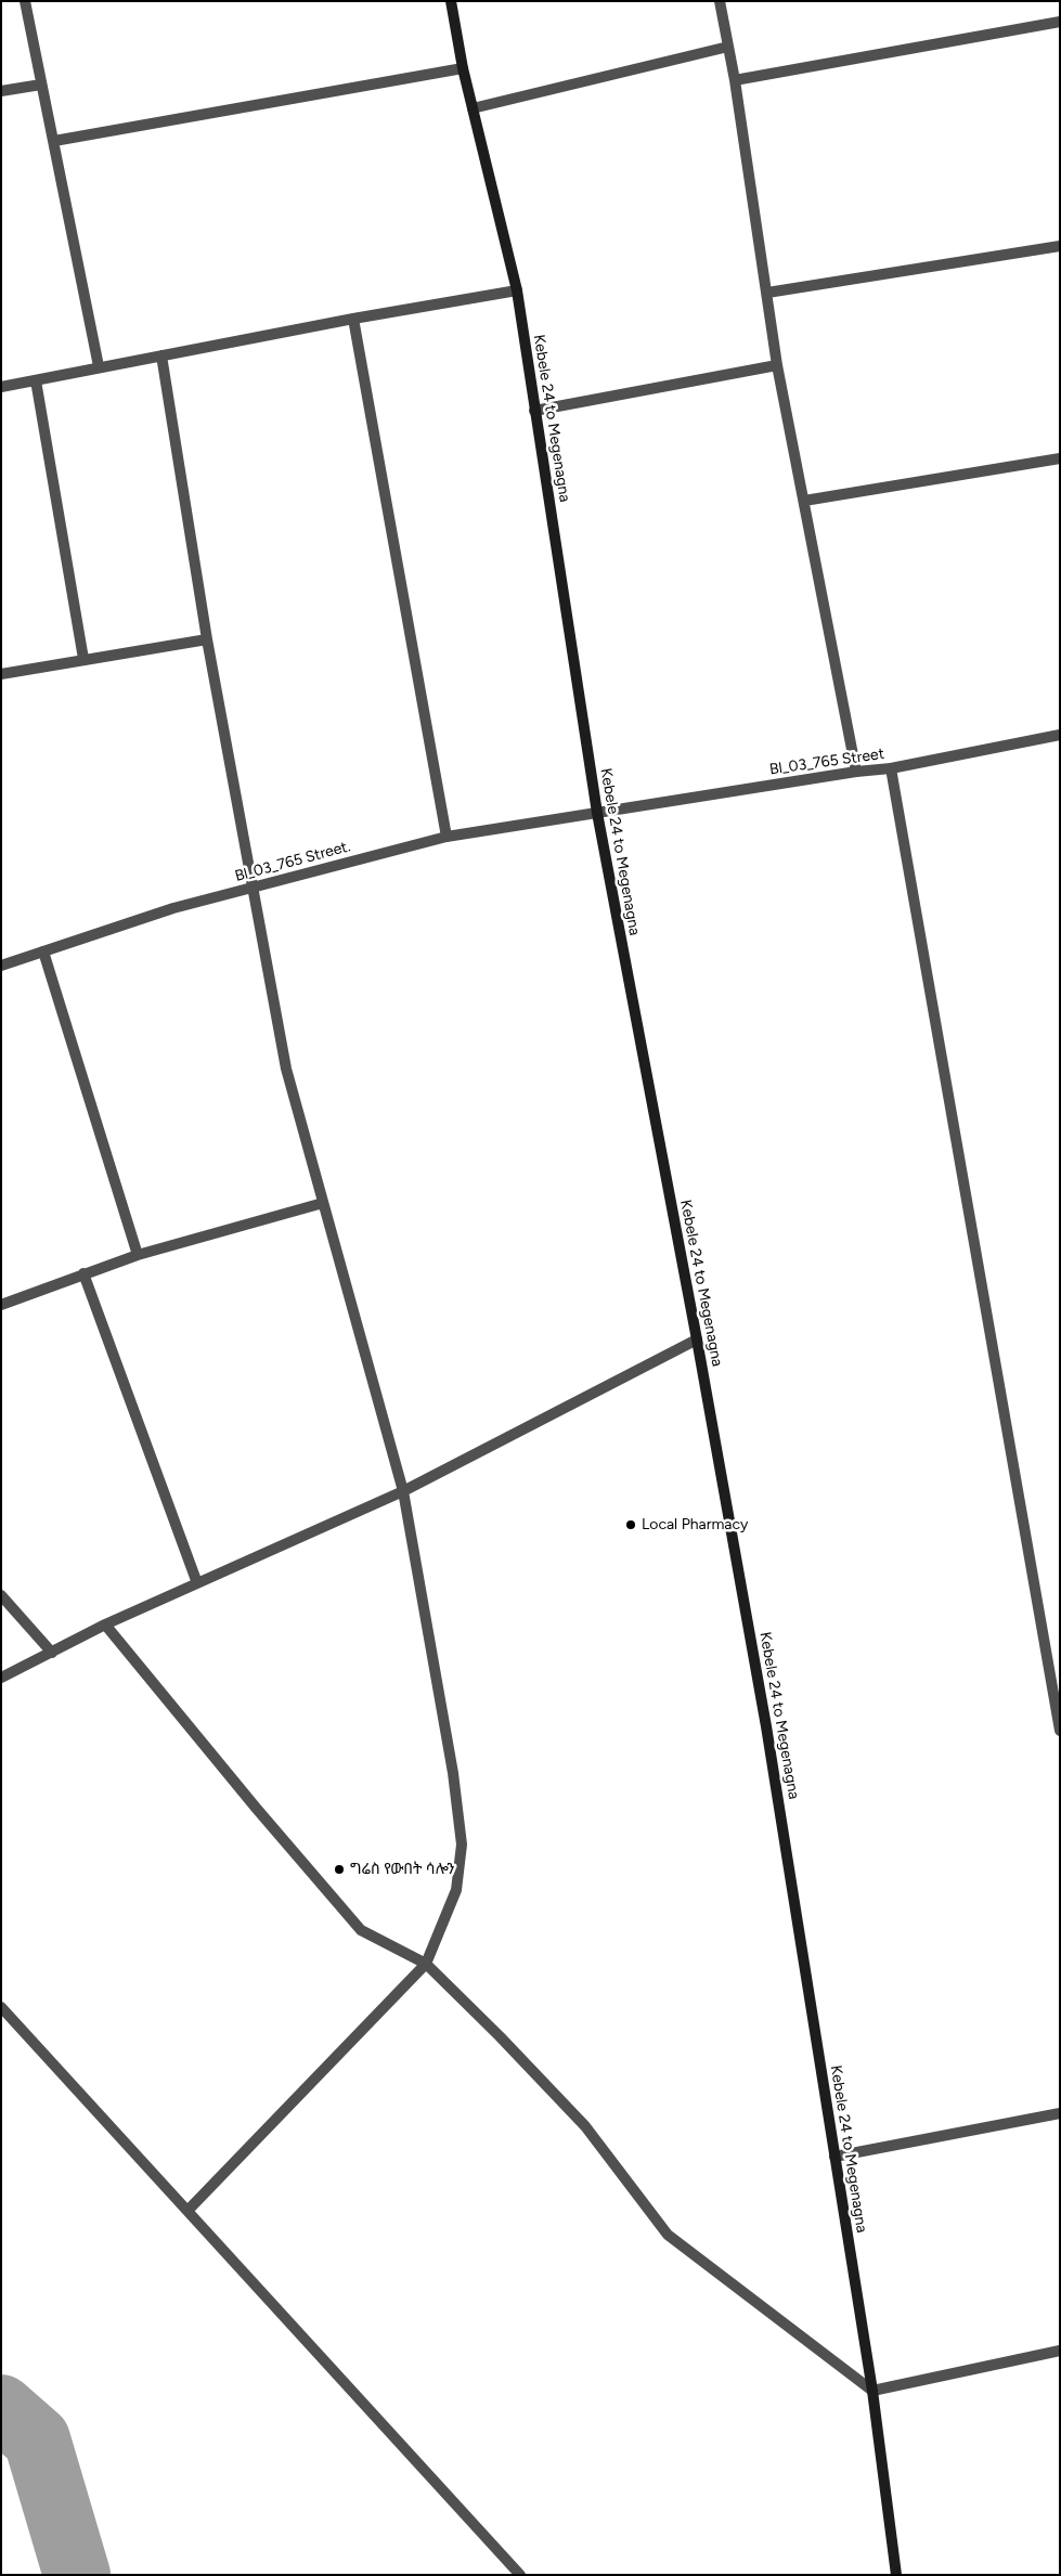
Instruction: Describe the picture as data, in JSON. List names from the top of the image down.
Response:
{
  "streets": {
    "main road": ["Kebele 24 to Megenagna"],
    "street": ["Bl_03_765 Street", "Bl_03_765 Street."]
  },
  "crossings": [
    ["Kebele 24 to Megenagna", "Bl_03_765 Street"],
    ["Kebele 24 to Megenagna", "Bl_03_765 Street."],
    ["Bl_03_765 Street", "Bl_03_765 Street."]
  ],
  "places": ["Local Pharmacy", "ግሬስ የውበት ሳሎን"]
}
